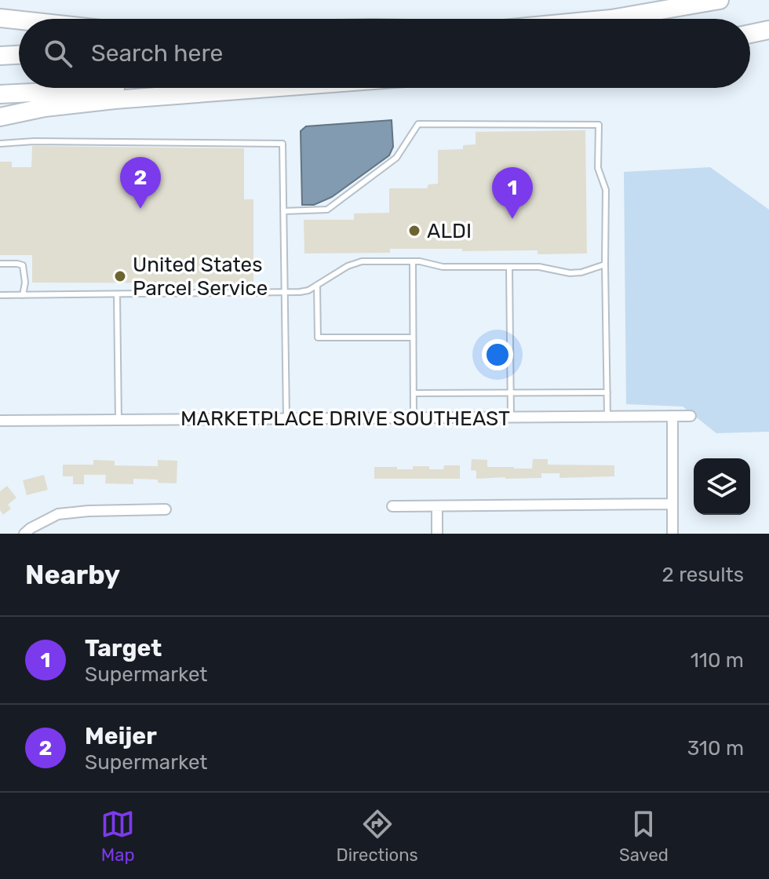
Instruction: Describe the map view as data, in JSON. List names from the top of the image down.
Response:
{
  "streets": {
    "street": ["MARKETPLACE DRIVE SOUTHEAST"]
  },
  "places": ["ALDI", "United States Parcel Service"],
  "page": {
    "search": "Search here",
    "pins": ["2", "1"],
    "heading": ["Nearby", "2 results"],
    "list": [
      {
        "mark": "1",
        "name": "Target",
        "note": "Supermarket",
        "value": "110 m"
      },
      {
        "mark": "2",
        "name": "Meijer",
        "note": "Supermarket",
        "value": "310 m"
      }
    ],
    "nav": ["Map", "Directions", "Saved"]
  }
}
